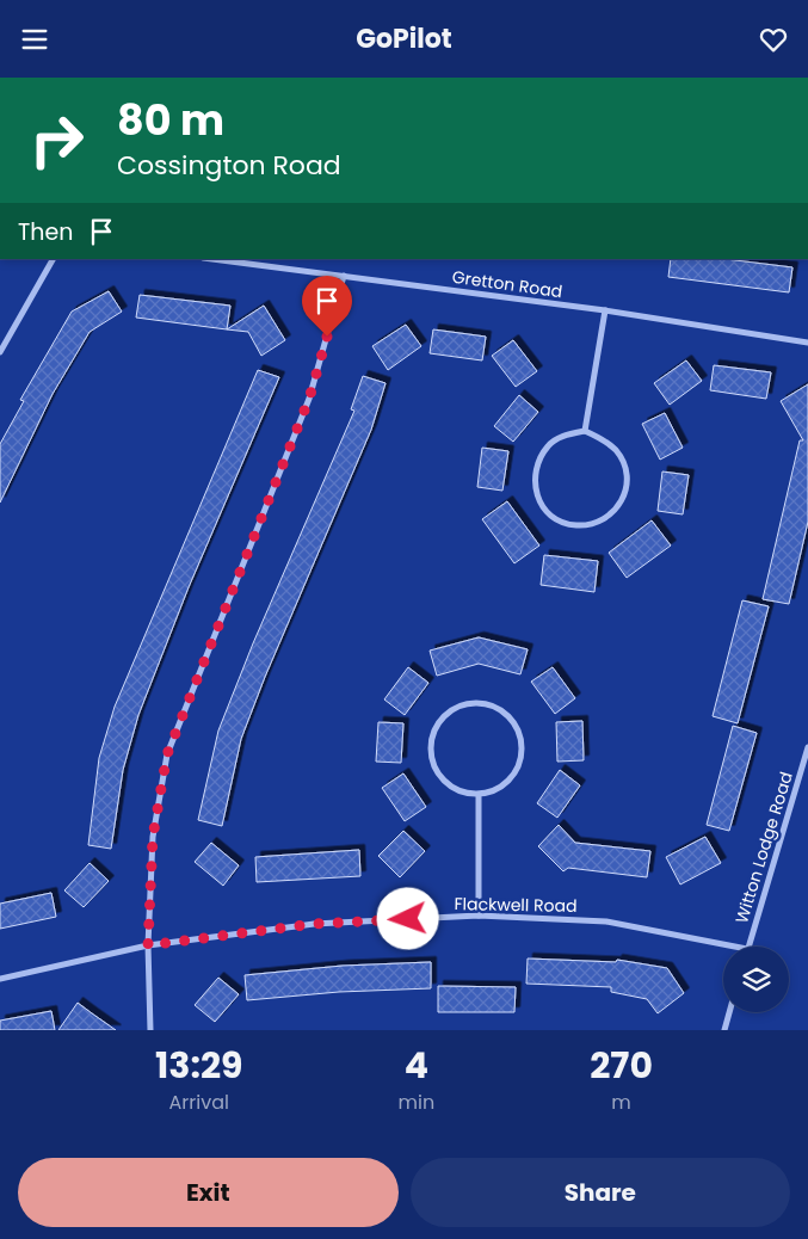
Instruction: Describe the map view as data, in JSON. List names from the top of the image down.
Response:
{
  "streets": {
    "street": ["Gretton Road", "Witton Lodge Road", "Flackwell Road"]
  },
  "page": {
    "header": "GoPilot",
    "turn": ["80 m", "Cossington Road"],
    "then": "Then",
    "eta": [
      "13:29",
      "Arrival",
      "4",
      "min",
      "270",
      "m"
    ],
    "buttons": ["Exit", "Share"]
  }
}
